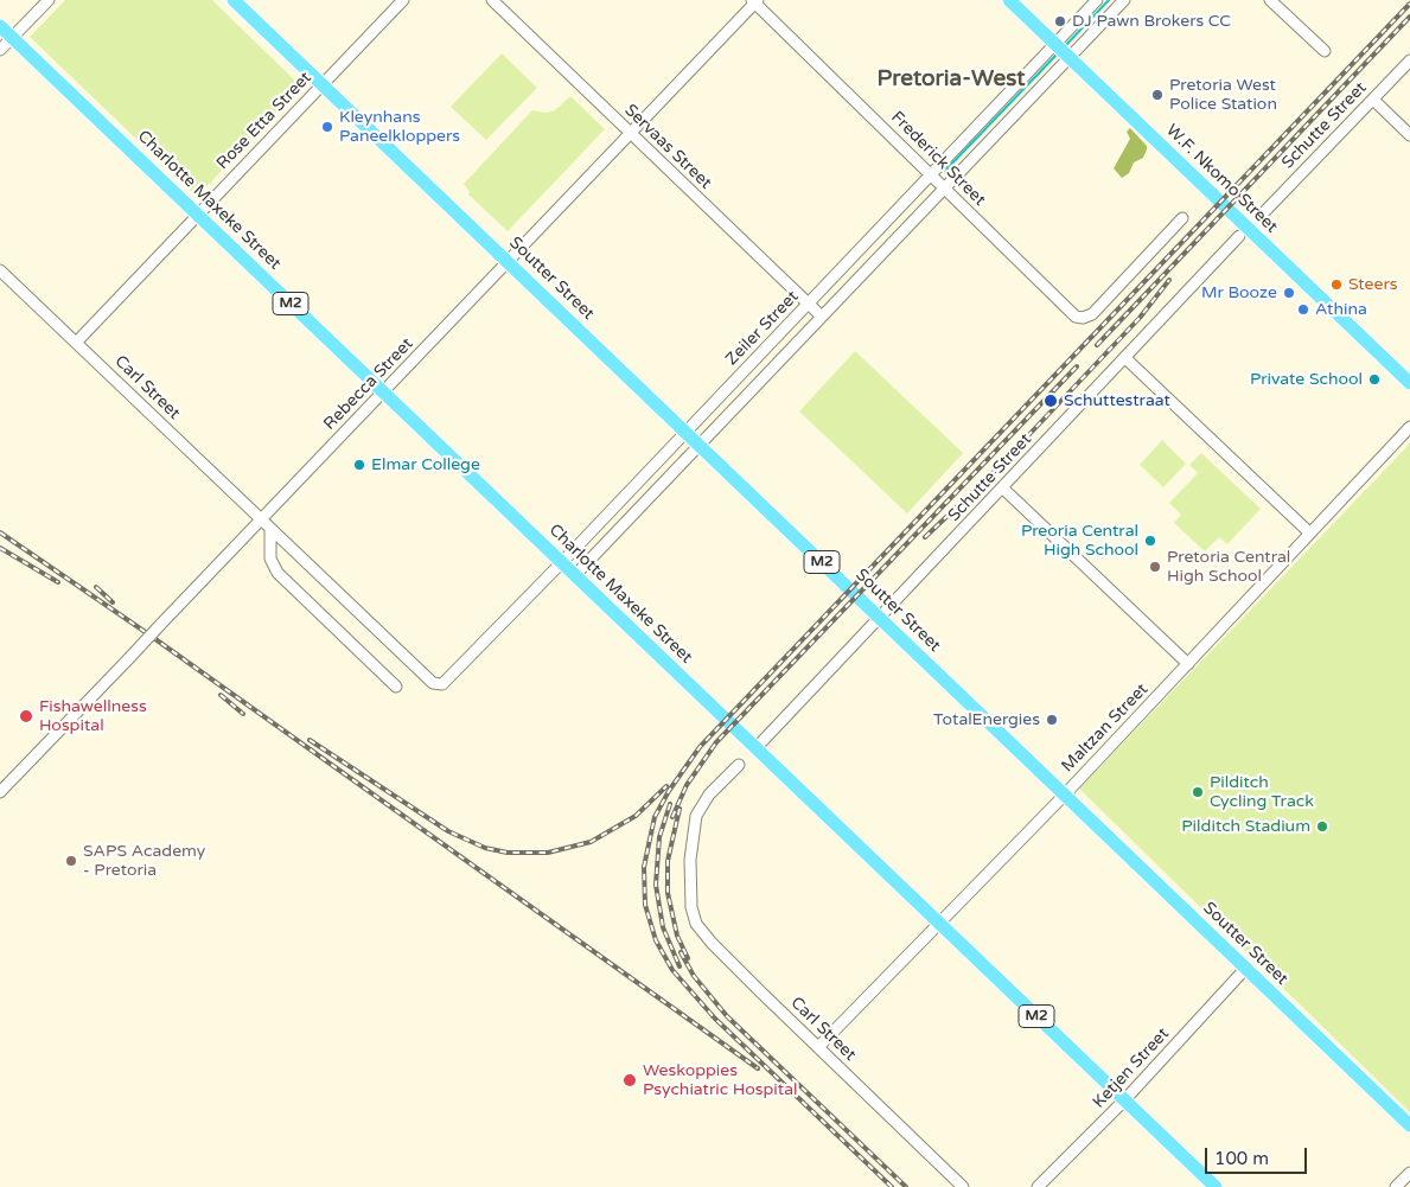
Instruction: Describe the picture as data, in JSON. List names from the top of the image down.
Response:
{
  "streets": {
    "main road": [
      "W.F. Nkomo Street",
      "Charlotte Maxeke Street",
      "Soutter Street",
      "M2"
    ],
    "street": [
      "Rose Etta Street",
      "Schutte Street",
      "Servaas Street",
      "Frederick Street",
      "Zeiler Street",
      "Rebecca Street",
      "Carl Street",
      "Maltzan Street",
      "Ketjen Street"
    ]
  },
  "crossings": [
    ["Rose Etta Street", "Charlotte Maxeke Street"],
    ["Rose Etta Street", "Soutter Street"],
    ["Rose Etta Street", "Carl Street"],
    ["Schutte Street", "Soutter Street"],
    ["Servaas Street", "Zeiler Street"],
    ["Servaas Street", "Rebecca Street"],
    ["Frederick Street", "Zeiler Street"],
    ["Frederick Street", "Rebecca Street"],
    ["W.F. Nkomo Street", "Zeiler Street"],
    ["Charlotte Maxeke Street", "Zeiler Street"],
    ["Charlotte Maxeke Street", "Rebecca Street"],
    ["Charlotte Maxeke Street", "Maltzan Street"],
    ["Charlotte Maxeke Street", "Ketjen Street"],
    ["Soutter Street", "Zeiler Street"],
    ["Soutter Street", "Rebecca Street"],
    ["Soutter Street", "Maltzan Street"],
    ["Soutter Street", "Ketjen Street"],
    ["Zeiler Street", "Carl Street"],
    ["Rebecca Street", "Carl Street"],
    ["Carl Street", "Maltzan Street"]
  ],
  "districts": ["Pretoria-West"],
  "places": [
    "DJ Pawn Brokers CC",
    "Pretoria West Police Station",
    "Kleynhans Paneelkloppers",
    "Steers",
    "Mr Booze",
    "Athina",
    "Private School",
    "Schuttestraat",
    "Elmar College",
    "Preoria Central High School",
    "Pretoria Central High School",
    "Fishawellness Hospital",
    "TotalEnergies",
    "Pilditch Cycling Track",
    "Pilditch Stadium",
    "SAPS Academy - Pretoria",
    "Weskoppies Psychiatric Hospital"
  ],
  "scale_bar": "100 m"
}
